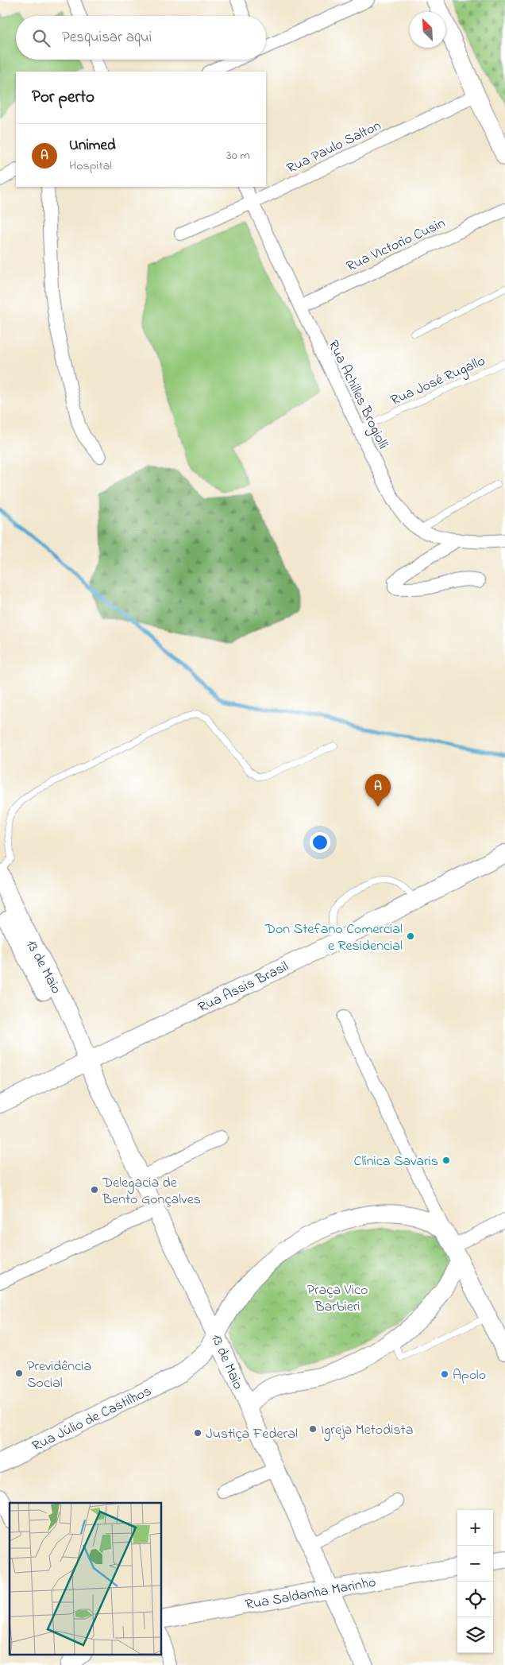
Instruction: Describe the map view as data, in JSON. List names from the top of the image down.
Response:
{
  "streets": {
    "main road": [
      "13 de Maio",
      "Rua Assis Brasil",
      "Rua Júlio de Castilhos",
      "Rua Saldanha Marinho"
    ],
    "street": ["Rua Paulo Salton", "Rua VIctorio Cusin", "Rua Achilles Brogiolli"],
    "lane": ["Rua José Rugallo"]
  },
  "crossings": [
    ["Rua Paulo Salton", "Rua Achilles Brogiolli"],
    ["Rua VIctorio Cusin", "Rua Achilles Brogiolli"],
    ["Rua José Rugallo", "Rua Achilles Brogiolli"],
    ["13 de Maio", "Rua Assis Brasil"],
    ["13 de Maio", "Rua Júlio de Castilhos"],
    ["13 de Maio", "Rua Saldanha Marinho"]
  ],
  "parks": ["Praça Vico Barbieri"],
  "places": [
    "Don Stefano Comercial e Residencial",
    "Clínica Savaris",
    "Delegacia de Bento Gonçalves",
    "Previdência Social",
    "Apolo",
    "Igreja Metodista",
    "Justiça Federal"
  ],
  "north": "top left",
  "page": {
    "search": "Pesquisar aqui",
    "heading": "Por perto",
    "list": [
      {
        "mark": "A",
        "name": "Unimed",
        "note": "Hospital",
        "value": "30 m"
      }
    ],
    "pins": "A",
    "map_buttons": ["+", "−"]
  }
}
